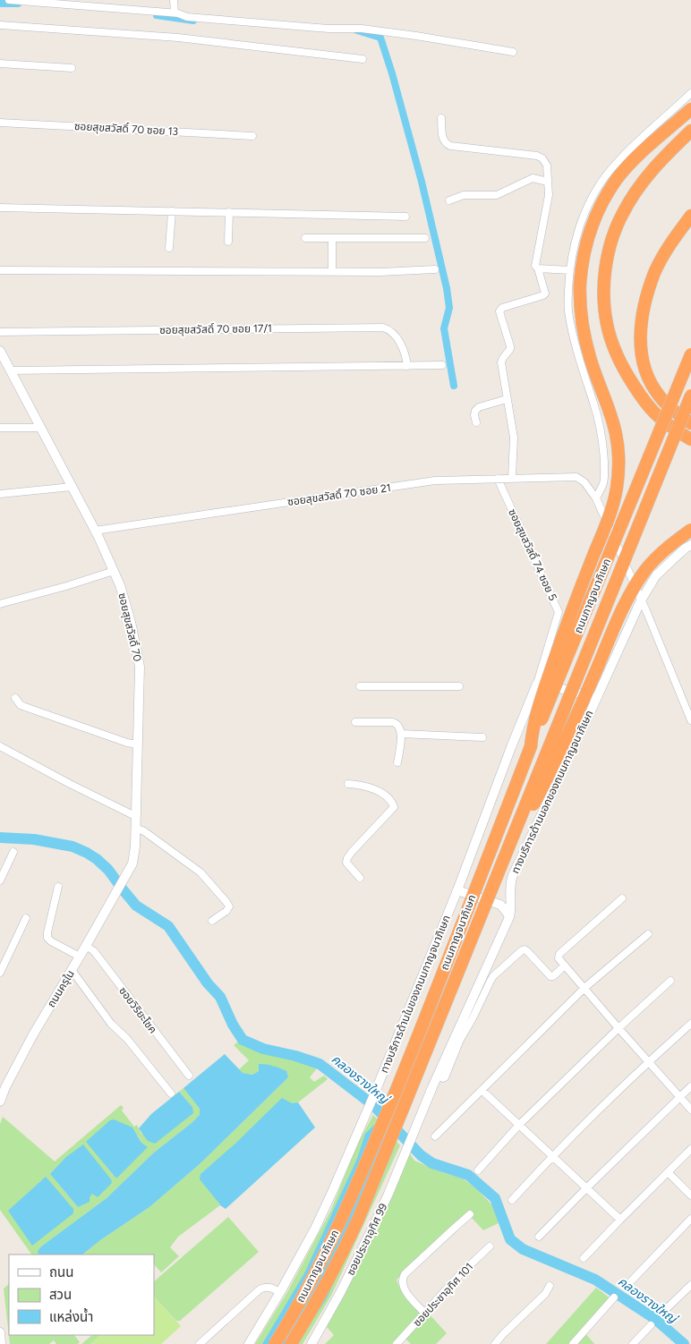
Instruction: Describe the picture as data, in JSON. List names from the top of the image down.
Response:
{
  "streets": {
    "highway": ["ถนนกาญจนาภิเษก"],
    "main road": [
      "ซอยสุขสวัสดิ์ 70",
      "ทางบริการด้านนอกของถนนกาญจนาภิเษก",
      "ถนนครุใน",
      "ทางบริการด้านในของถนนกาญจนาภิเษก",
      "ซอยประชาอุทิศ 99"
    ],
    "street": [
      "ซอยสุขสวัสดิ์ 70 ซอย 13",
      "ซอยสุขสวัสดิ์ 70 ซอย 17/1",
      "ซอยสุขสวัสดิ์ 70 ซอย 21",
      "ซอยสุขสวัสดิ์ 74 ซอย 5",
      "ซอยวิริยะโชค",
      "ซอยประชาอุทิศ 101"
    ]
  },
  "crossings": [
    ["ซอยสุขสวัสดิ์ 70 ซอย 21", "ซอยสุขสวัสดิ์ 74 ซอย 5"],
    ["ซอยสุขสวัสดิ์ 70 ซอย 21", "ซอยสุขสวัสดิ์ 70"],
    ["ซอยสุขสวัสดิ์ 74 ซอย 5", "ทางบริการด้านในของถนนกาญจนาภิเษก"],
    ["ซอยสุขสวัสดิ์ 70", "ถนนครุใน"],
    ["ทางบริการด้านนอกของถนนกาญจนาภิเษก", "ซอยประชาอุทิศ 99"],
    ["ถนนครุใน", "ซอยวิริยะโชค"]
  ],
  "water": ["คลองรางใหญ่"],
  "legend": ["ถนน", "สวน", "แหล่งน้ำ"]
}
